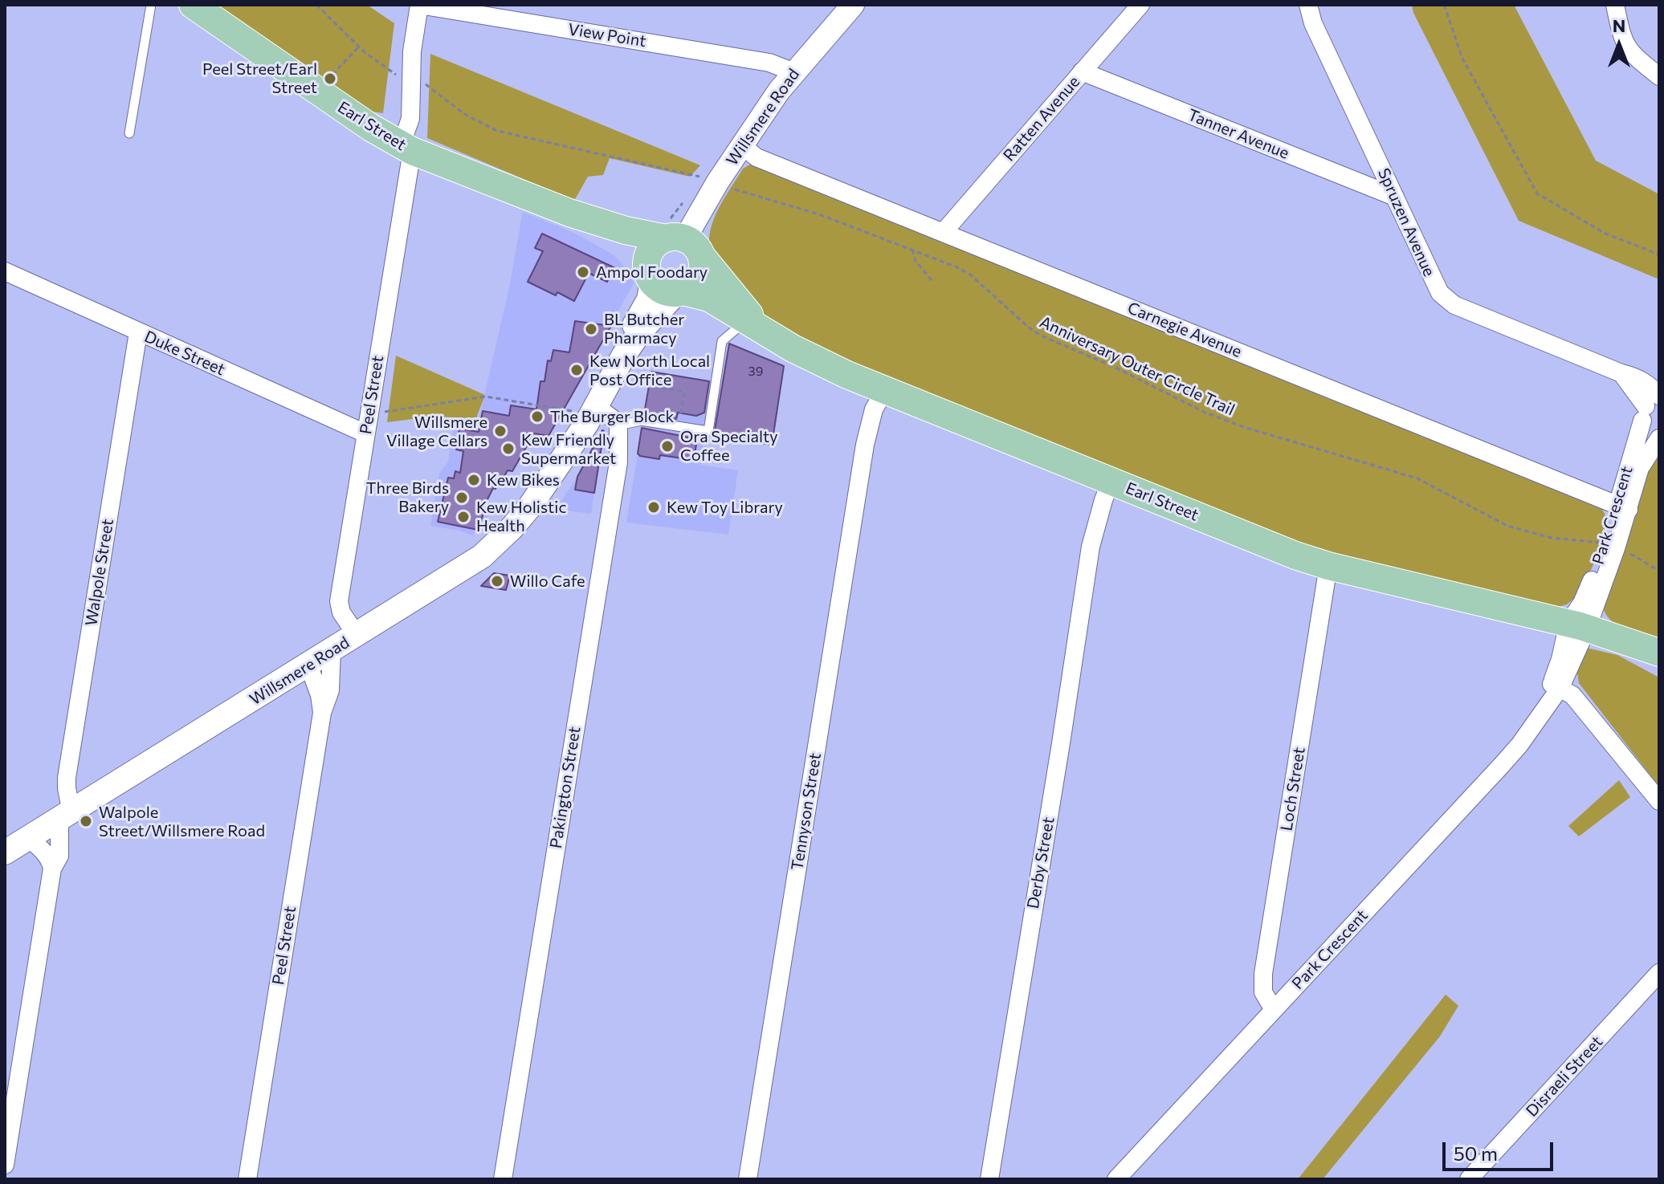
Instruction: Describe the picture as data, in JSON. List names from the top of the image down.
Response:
{
  "streets": {
    "main road": ["Willsmere Road", "Earl Street"],
    "street": [
      "View Point",
      "Ratten Avenue",
      "Tanner Avenue",
      "Spruzen Avenue",
      "Carnegie Avenue",
      "Duke Street",
      "Peel Street",
      "Park Crescent",
      "Walpole Street",
      "Pakington Street",
      "Loch Street",
      "Tennyson Street",
      "Derby Street",
      "Disraeli Street"
    ],
    "path": ["Anniversary Outer Circle Trail"]
  },
  "crossings": [
    ["View Point", "Willsmere Road"],
    ["View Point", "Peel Street"],
    ["Willsmere Road", "Earl Street"],
    ["Willsmere Road", "Carnegie Avenue"],
    ["Willsmere Road", "Anniversary Outer Circle Trail"],
    ["Willsmere Road", "Peel Street"],
    ["Willsmere Road", "Walpole Street"],
    ["Ratten Avenue", "Tanner Avenue"],
    ["Ratten Avenue", "Carnegie Avenue"],
    ["Earl Street", "Peel Street"],
    ["Earl Street", "Park Crescent"],
    ["Earl Street", "Loch Street"],
    ["Earl Street", "Tennyson Street"],
    ["Earl Street", "Derby Street"],
    ["Tanner Avenue", "Spruzen Avenue"],
    ["Spruzen Avenue", "Park Crescent"],
    ["Carnegie Avenue", "Park Crescent"],
    ["Duke Street", "Peel Street"],
    ["Duke Street", "Walpole Street"],
    ["Anniversary Outer Circle Trail", "Peel Street"],
    ["Anniversary Outer Circle Trail", "Park Crescent"],
    ["Park Crescent", "Loch Street"]
  ],
  "places": [
    "Peel Street/Earl Street",
    "Ampol Foodary",
    "BL Butcher Pharmacy",
    "Kew North Local Post Office",
    "The Burger Block",
    "Willsmere Village Cellars",
    "Ora Specialty Coffee",
    "Kew Friendly Supermarket",
    "Kew Bikes",
    "Three Birds Bakery",
    "Kew Toy Library",
    "Kew Holistic Health",
    "Willo Cafe",
    "Walpole Street/Willsmere Road"
  ],
  "house_numbers": ["39"],
  "scale_bar": "50 m",
  "north": "top"
}
